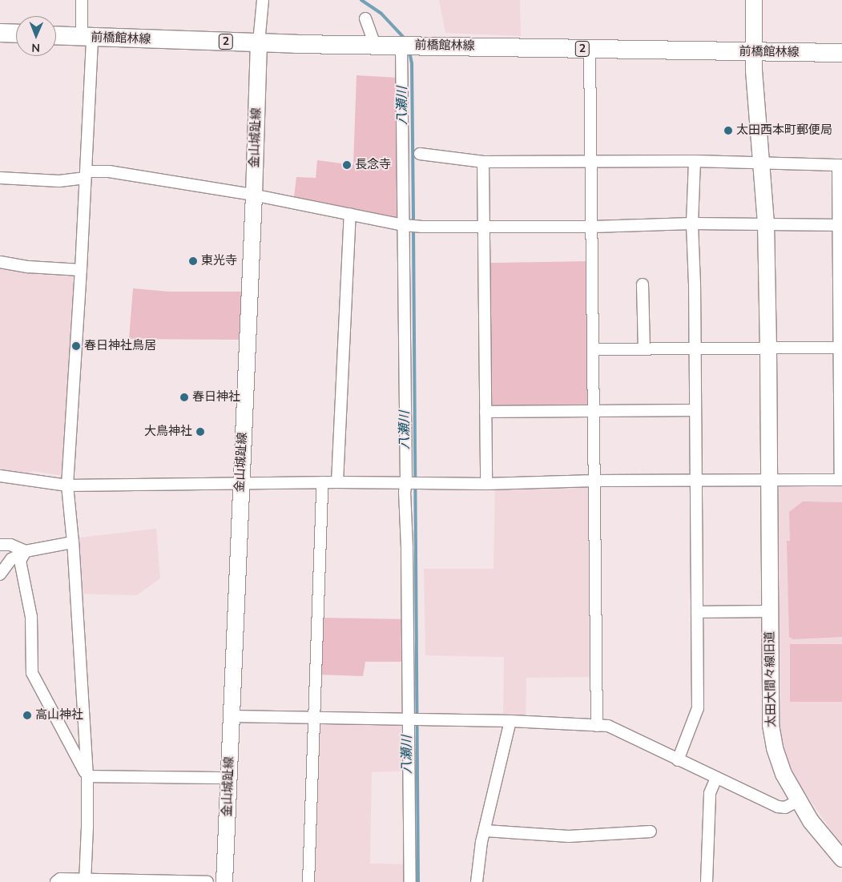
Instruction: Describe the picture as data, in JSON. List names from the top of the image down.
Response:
{
  "streets": {
    "main road": [
      "前橋館林線",
      "2",
      "金山城趾線",
      "太田大間々線旧道"
    ]
  },
  "crossings": [
    ["前橋館林線", "金山城趾線"],
    ["前橋館林線", "太田大間々線旧道"]
  ],
  "water": ["八瀬川"],
  "places": [
    "太田西本町郵便局",
    "長念寺",
    "東光寺",
    "春日神社鳥居",
    "春日神社",
    "大鳥神社",
    "高山神社"
  ],
  "north": "bottom"
}
